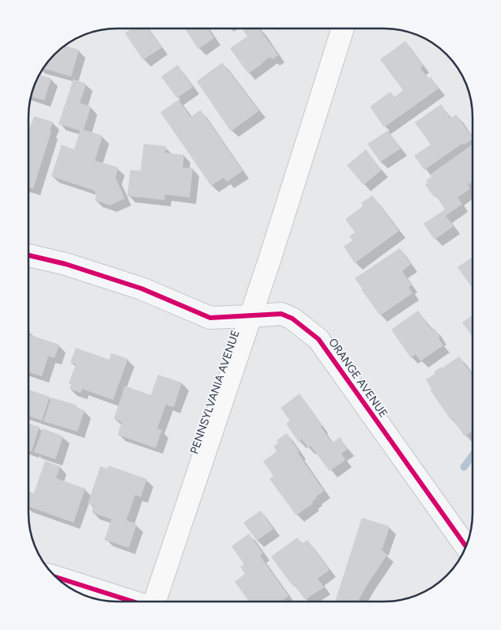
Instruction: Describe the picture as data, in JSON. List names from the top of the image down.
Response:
{
  "streets": {
    "main road": ["PENNSYLVANIA AVENUE"],
    "street": ["ORANGE AVENUE"]
  },
  "crossings": [
    ["ORANGE AVENUE", "PENNSYLVANIA AVENUE"]
  ]
}
